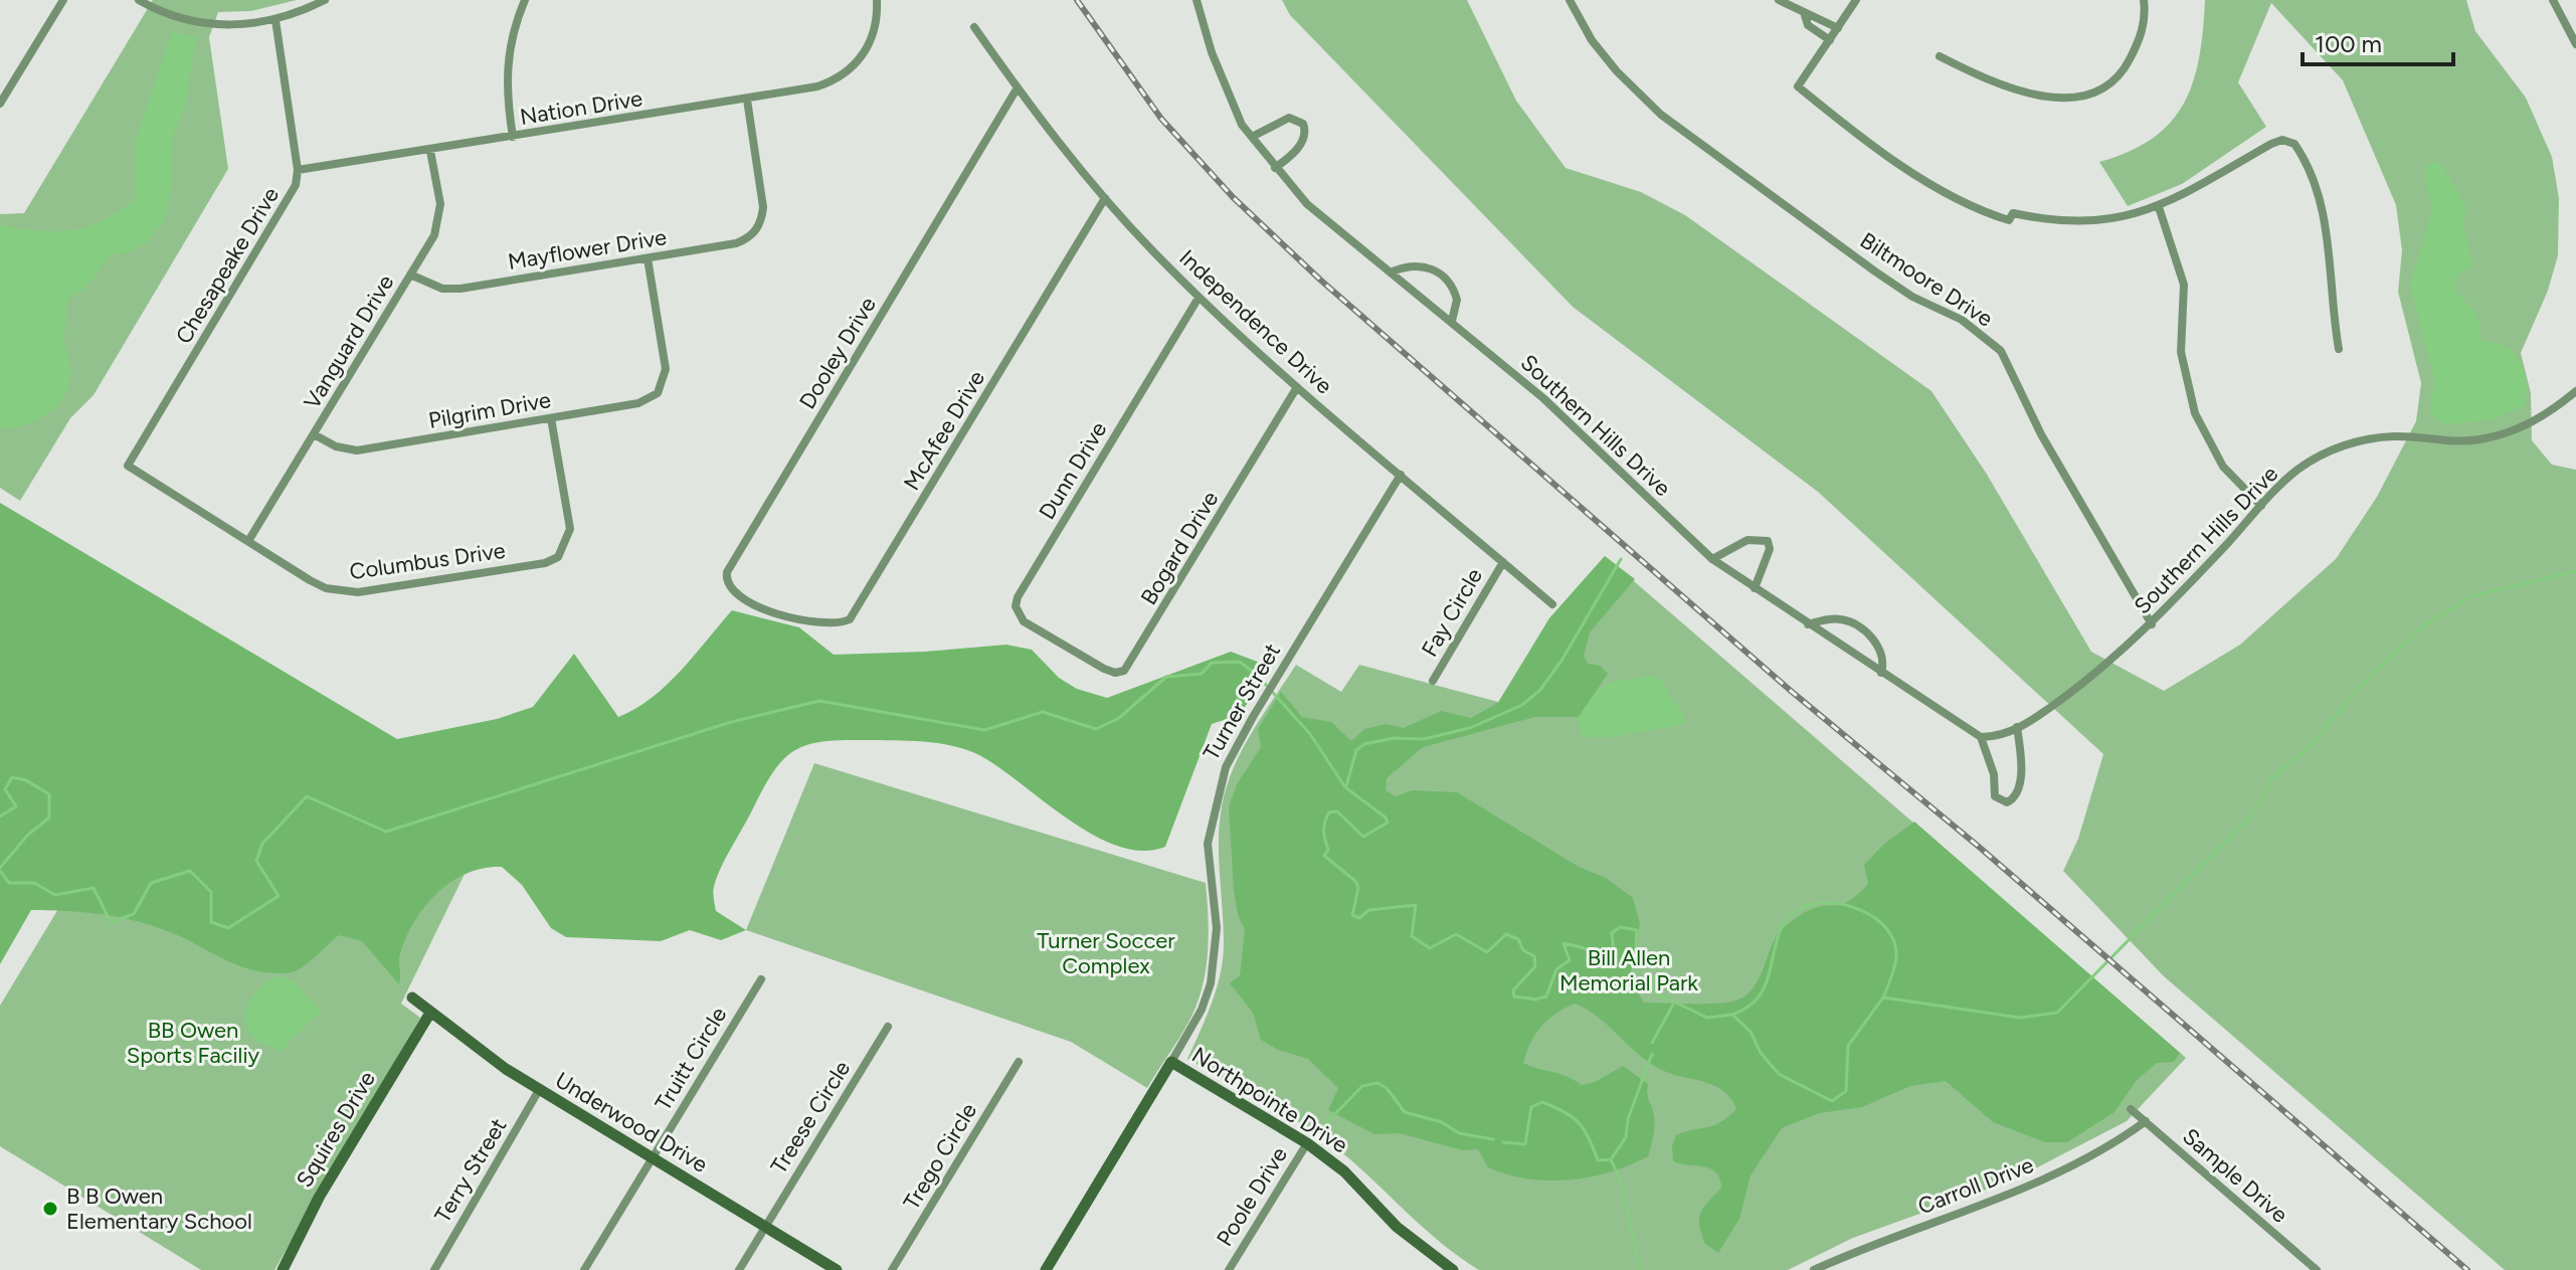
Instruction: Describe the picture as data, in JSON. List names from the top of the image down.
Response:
{
  "streets": {
    "street": [
      "Nation Drive",
      "Mayflower Drive",
      "Chesapeake Drive",
      "Biltmoore Drive",
      "Independence Drive",
      "Vanguard Drive",
      "Dooley Drive",
      "Pilgrim Drive",
      "Southern Hills Drive",
      "McAfee Drive",
      "Dunn Drive",
      "Bogard Drive",
      "Columbus Drive",
      "Fay Circle",
      "Turner Street",
      "Truitt Circle",
      "Northpointe Drive",
      "Treese Circle",
      "Underwood Drive",
      "Squires Drive",
      "Trego Circle",
      "Terry Street",
      "Sample Drive",
      "Carroll Drive",
      "Poole Drive"
    ]
  },
  "crossings": [
    ["Nation Drive", "Mayflower Drive"],
    ["Nation Drive", "Chesapeake Drive"],
    ["Nation Drive", "Vanguard Drive"],
    ["Mayflower Drive", "Vanguard Drive"],
    ["Mayflower Drive", "Pilgrim Drive"],
    ["Chesapeake Drive", "Columbus Drive"],
    ["Biltmoore Drive", "Southern Hills Drive"],
    ["Independence Drive", "Dooley Drive"],
    ["Independence Drive", "McAfee Drive"],
    ["Independence Drive", "Dunn Drive"],
    ["Independence Drive", "Bogard Drive"],
    ["Independence Drive", "Fay Circle"],
    ["Independence Drive", "Turner Street"],
    ["Vanguard Drive", "Pilgrim Drive"],
    ["Vanguard Drive", "Columbus Drive"],
    ["Dooley Drive", "McAfee Drive"],
    ["Pilgrim Drive", "Columbus Drive"],
    ["Dunn Drive", "Bogard Drive"],
    ["Turner Street", "Northpointe Drive"],
    ["Truitt Circle", "Underwood Drive"],
    ["Northpointe Drive", "Poole Drive"],
    ["Treese Circle", "Underwood Drive"],
    ["Underwood Drive", "Squires Drive"],
    ["Underwood Drive", "Terry Street"],
    ["Sample Drive", "Carroll Drive"]
  ],
  "parks": ["Turner Soccer Complex", "Bill Allen Memorial Park", "BB Owen Sports Faciliy"],
  "places": ["B B Owen Elementary School"],
  "scale_bar": "100 m"
}
